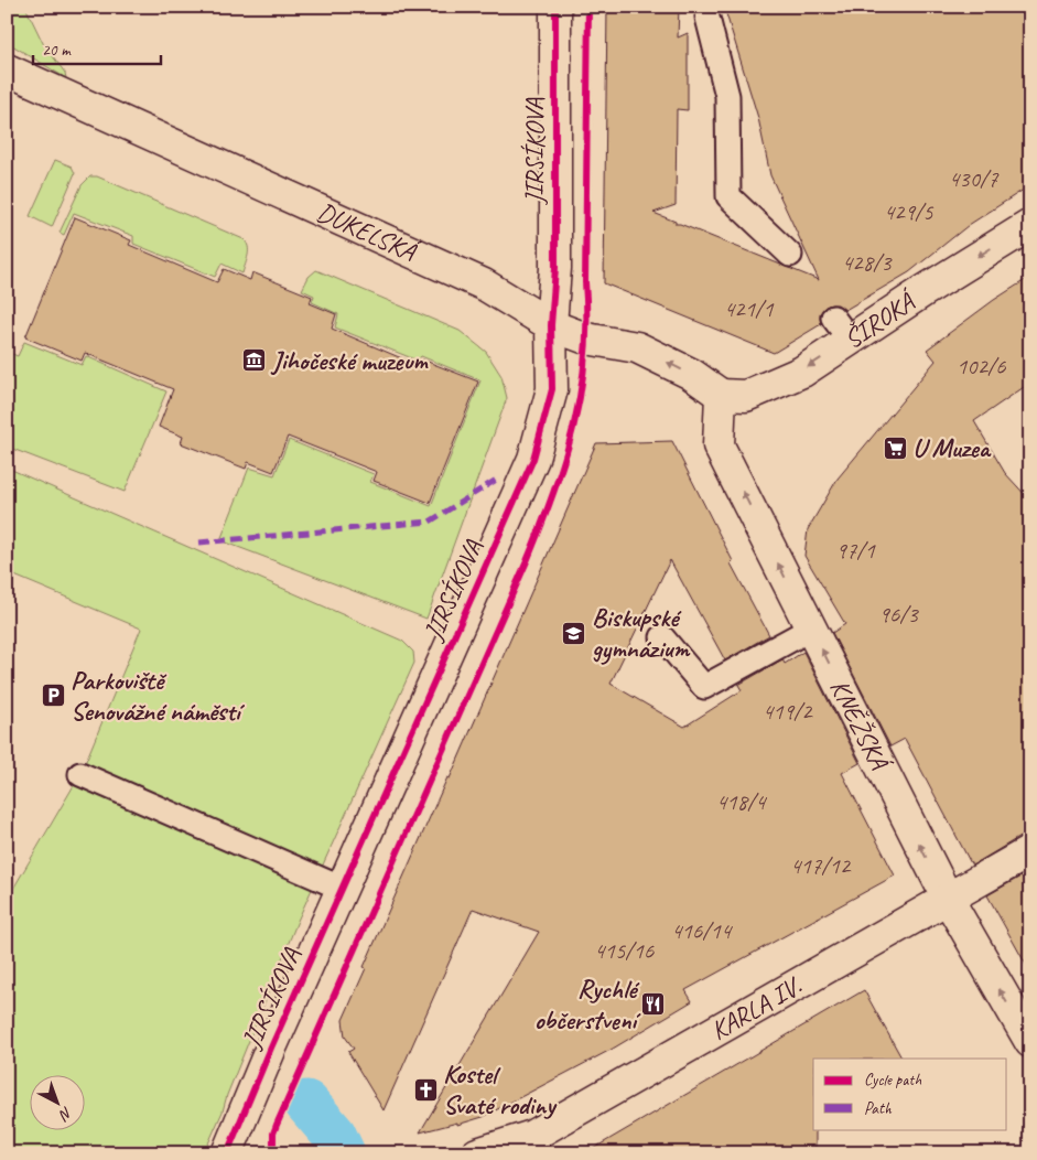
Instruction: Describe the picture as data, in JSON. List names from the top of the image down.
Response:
{
  "streets": {
    "street": [
      "JIRSÍKOVA",
      "DUKELSKÁ",
      "ŠIROKÁ",
      "KNĚŽSKÁ",
      "KARLA IV."
    ]
  },
  "crossings": [
    ["JIRSÍKOVA", "DUKELSKÁ"],
    ["DUKELSKÁ", "ŠIROKÁ"],
    ["DUKELSKÁ", "KNĚŽSKÁ"],
    ["ŠIROKÁ", "KNĚŽSKÁ"],
    ["KNĚŽSKÁ", "KARLA IV."]
  ],
  "one_way": ["ŠIROKÁ", "KNĚŽSKÁ"],
  "places": {
    "museum": ["Jihočeské muzeum"],
    "supermarket": ["U Muzea"],
    "school or university": ["Biskupské gymnázium"],
    "parking": ["Parkoviště Senovážné náměstí"],
    "restaurant": ["Rychlé občerstvení"],
    "church": ["Kostel Svaté rodiny"]
  },
  "house_numbers": [
    "430/7",
    "429/5",
    "428/3",
    "421/1",
    "102/6",
    "97/1",
    "96/3",
    "419/2",
    "418/4",
    "417/12",
    "416/14",
    "415/16"
  ],
  "legend": ["Cycle path", "Path"],
  "scale_bar": "20 m",
  "north": "bottom right"
}
